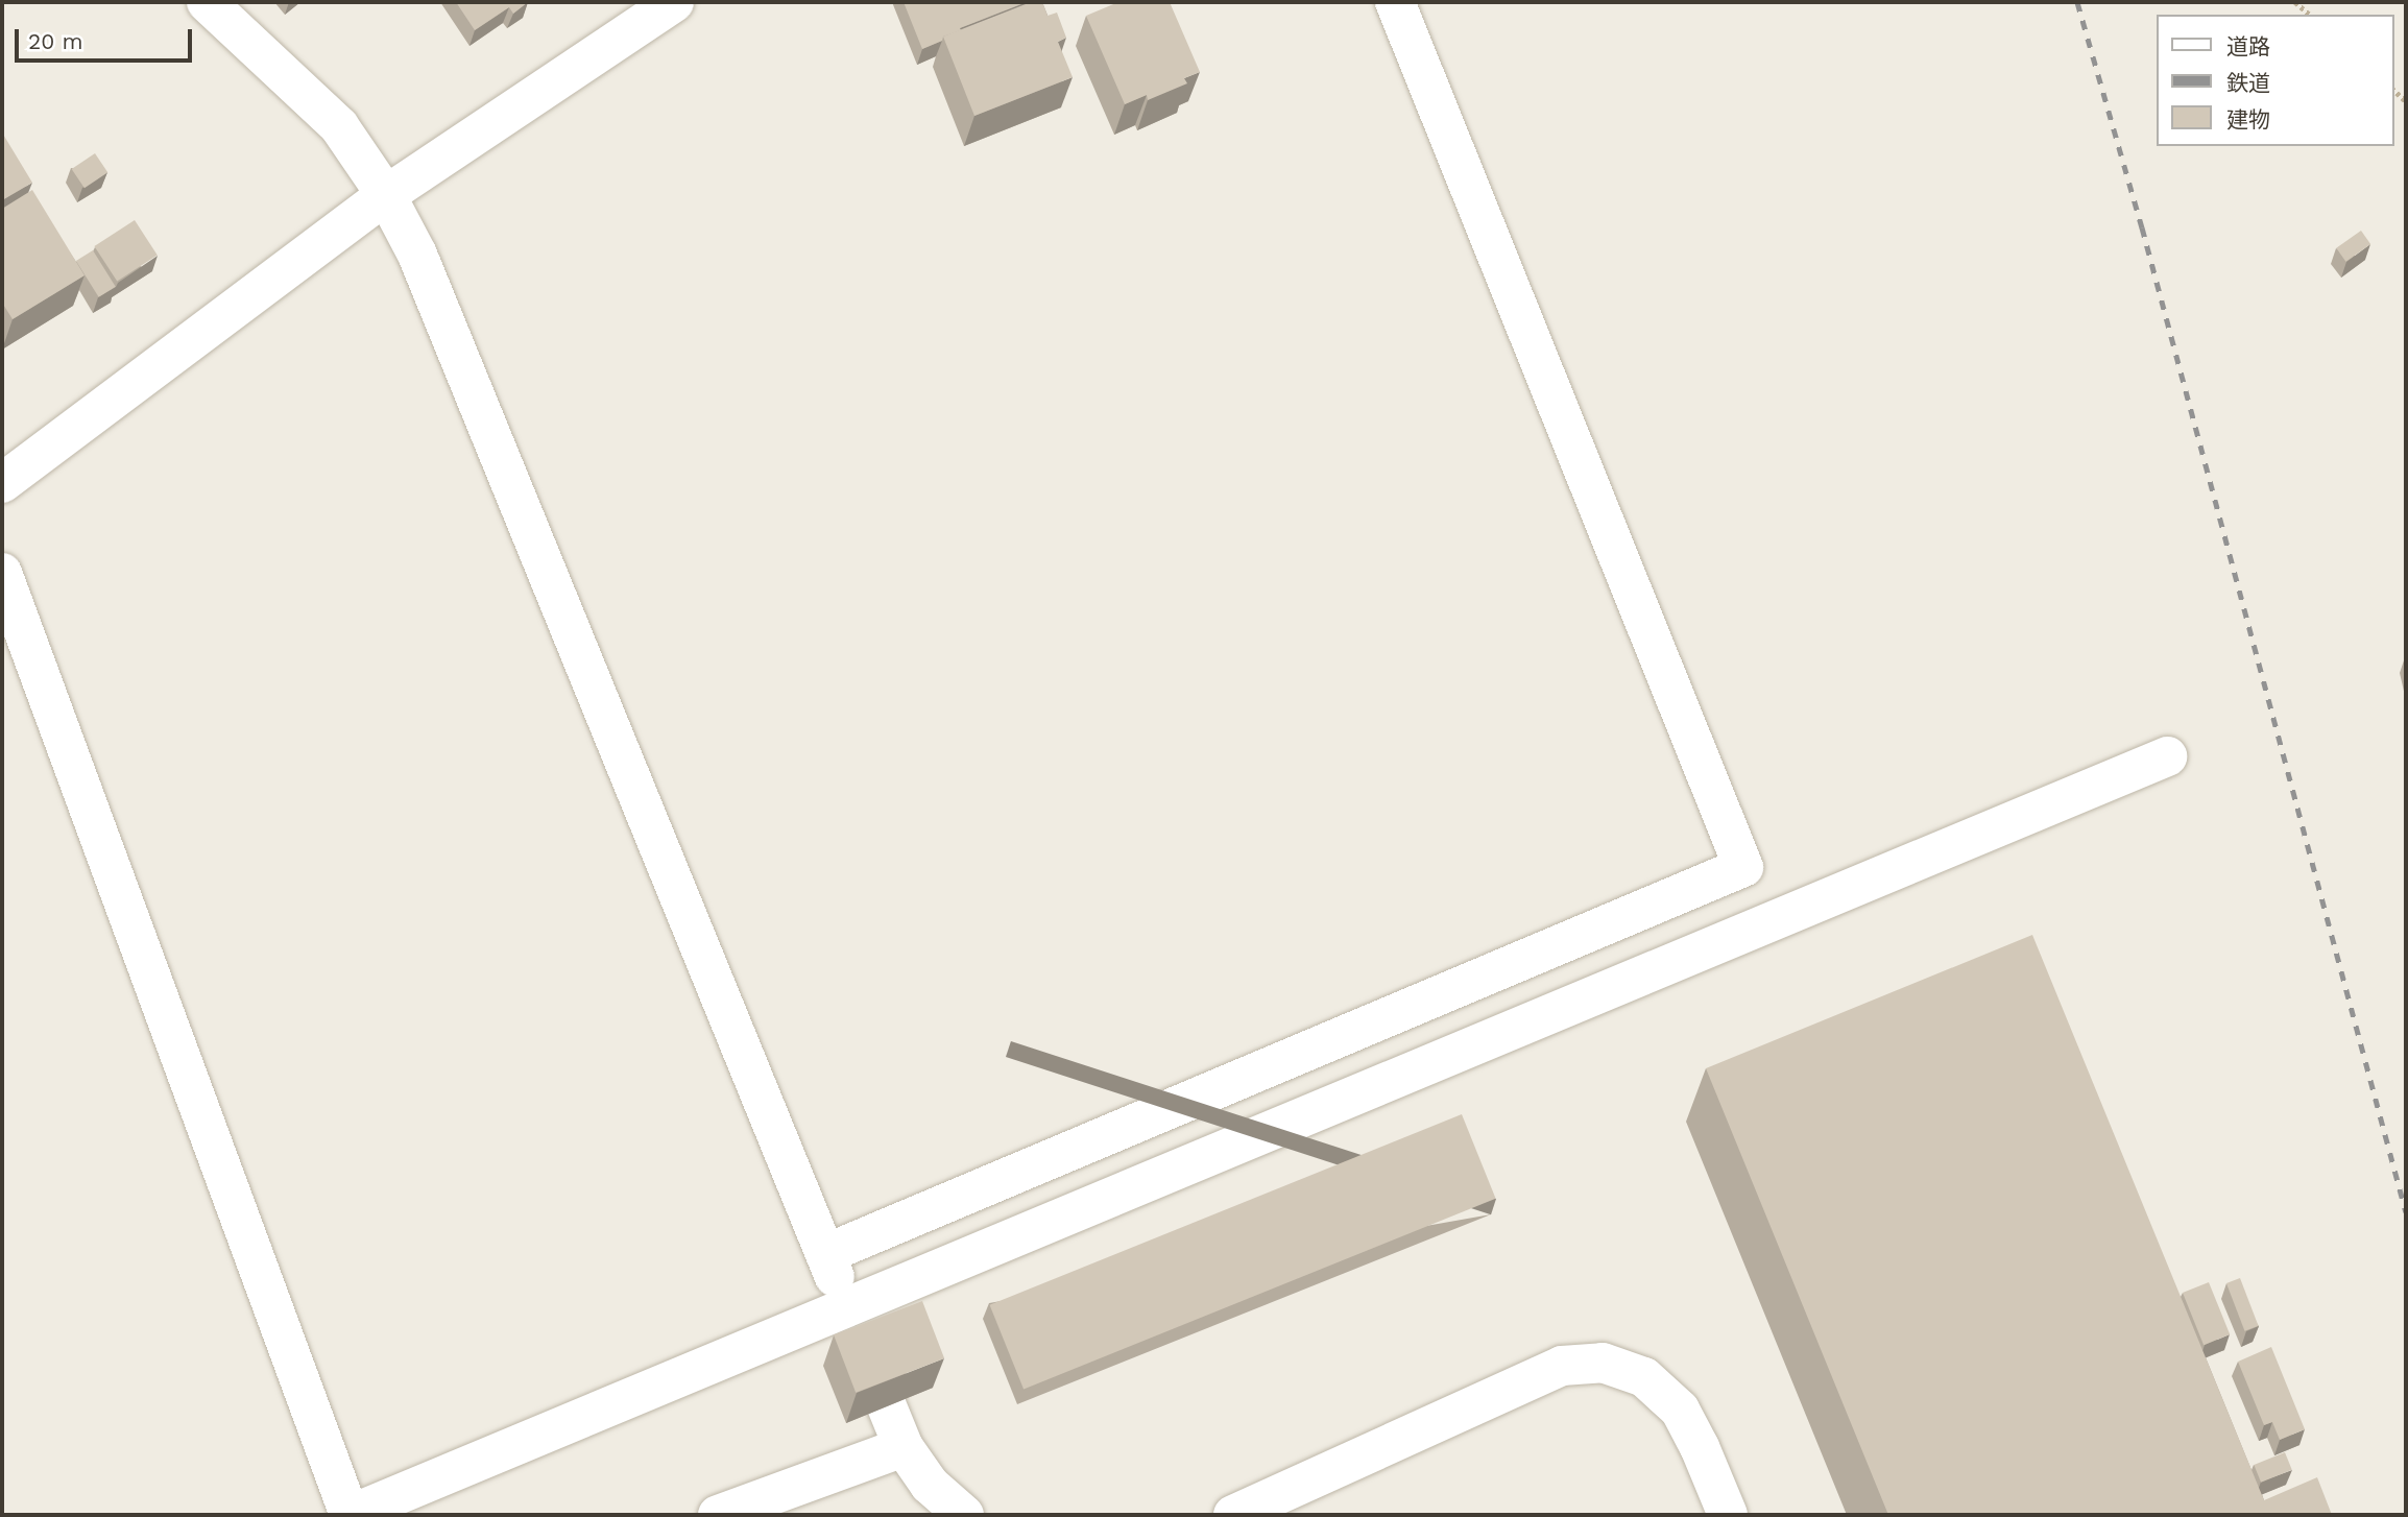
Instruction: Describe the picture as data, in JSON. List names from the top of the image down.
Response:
{
  "legend": ["道路", "鉄道", "建物"],
  "scale_bar": "20 m"
}
